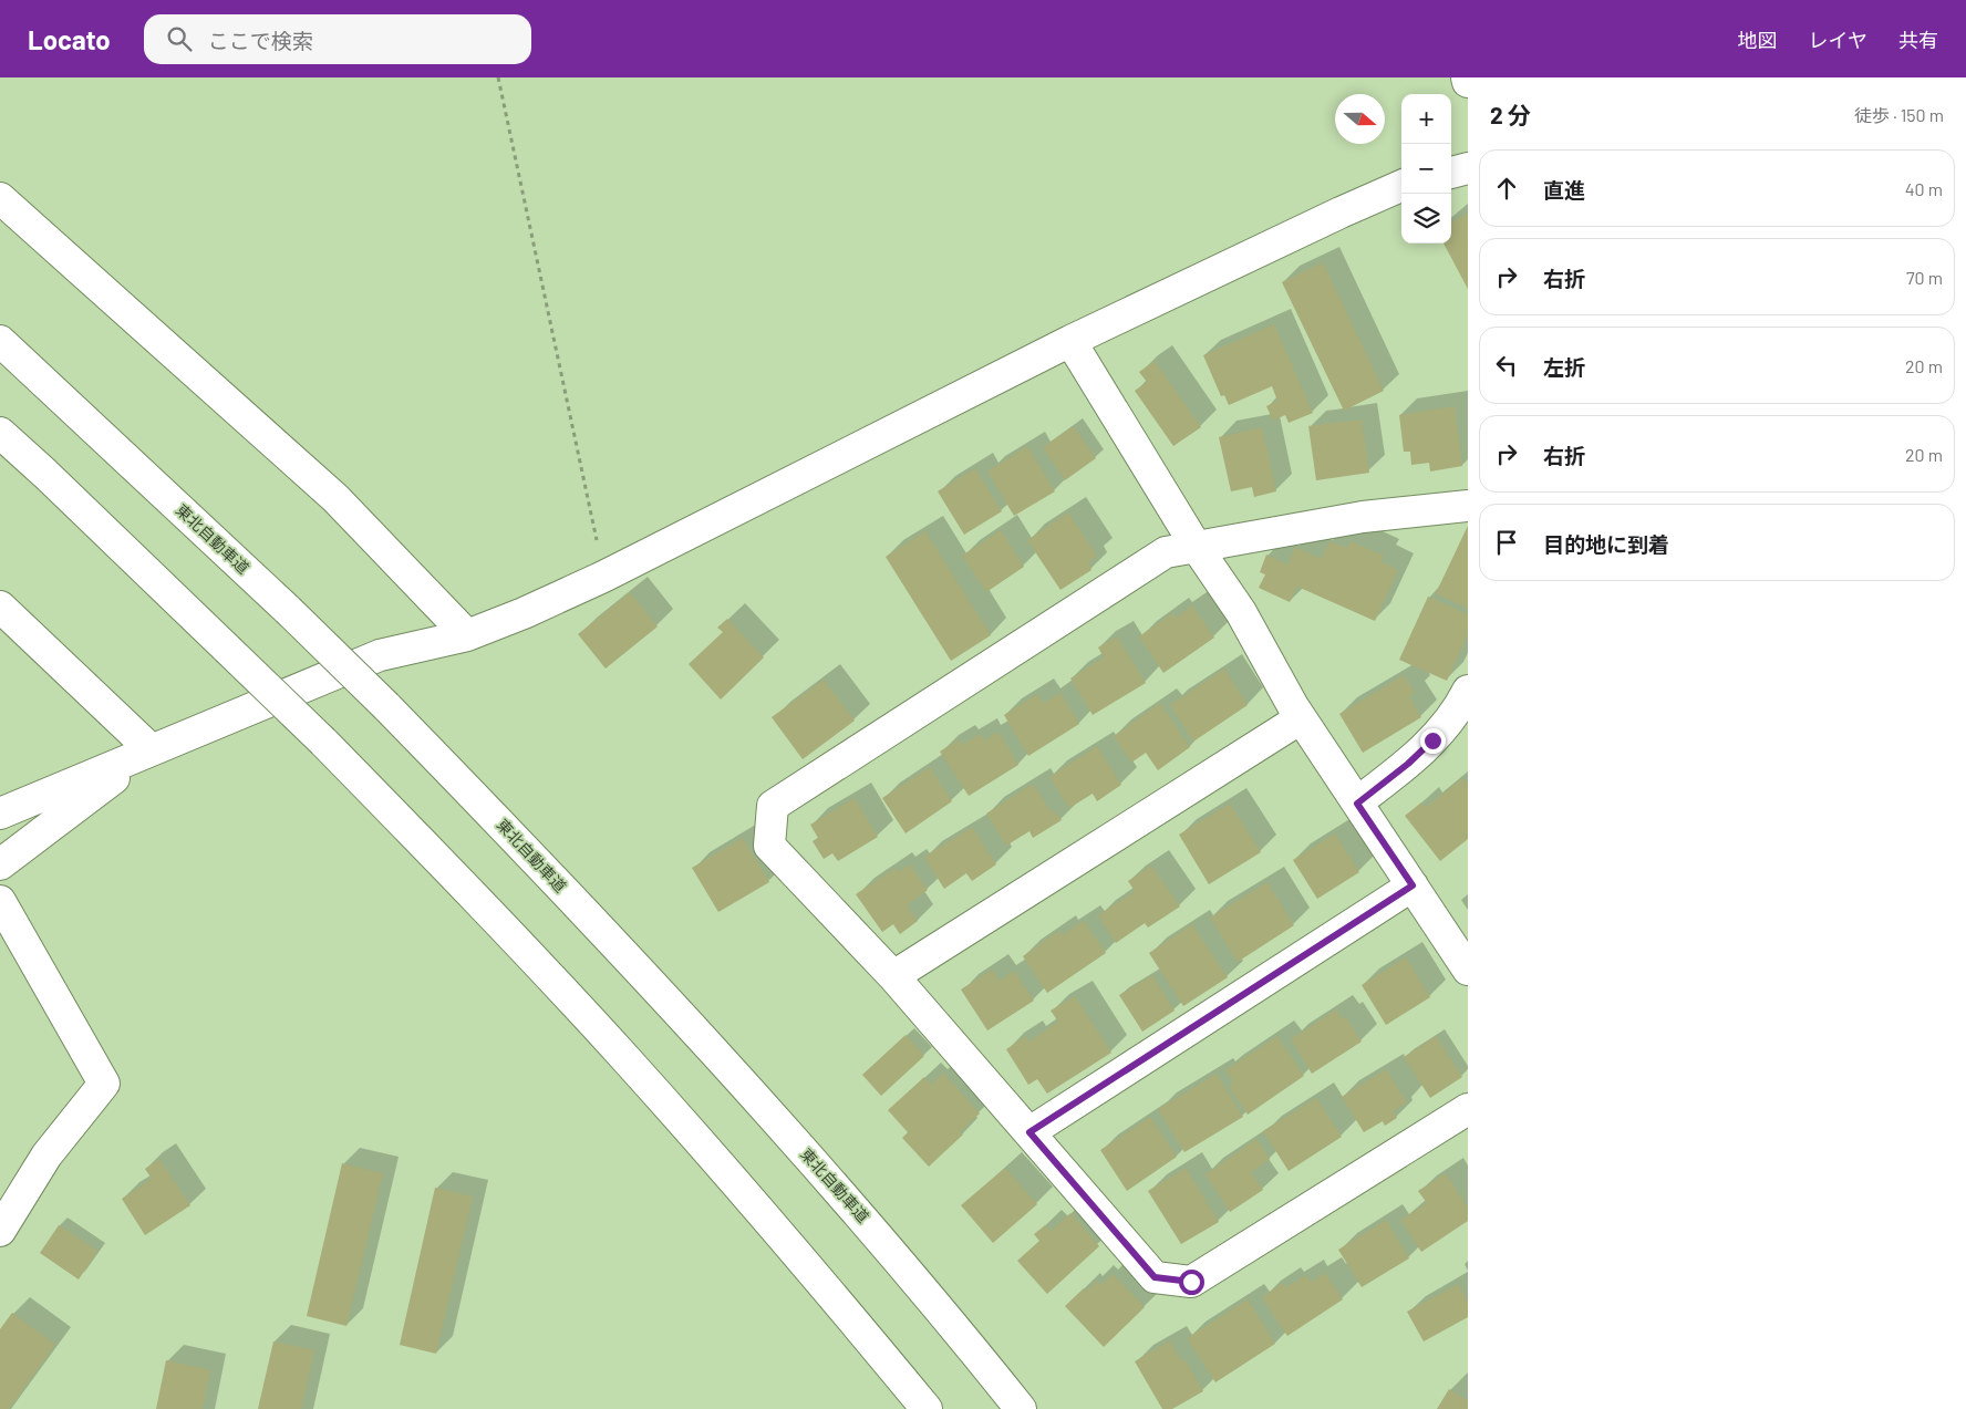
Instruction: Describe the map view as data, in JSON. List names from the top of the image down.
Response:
{
  "streets": {
    "main road": ["東北自動車道"]
  },
  "north": "right",
  "page": {
    "header": "Locato",
    "search": "ここで検索",
    "nav": ["地図", "レイヤ", "共有"],
    "heading": ["2 分", "徒歩 · 150 m"],
    "map_buttons": ["+", "−"],
    "list": [
      ["直進", "40 m"],
      ["右折", "70 m"],
      ["左折", "20 m"],
      ["右折", "20 m"],
      "目的地に到着"
    ]
  }
}
